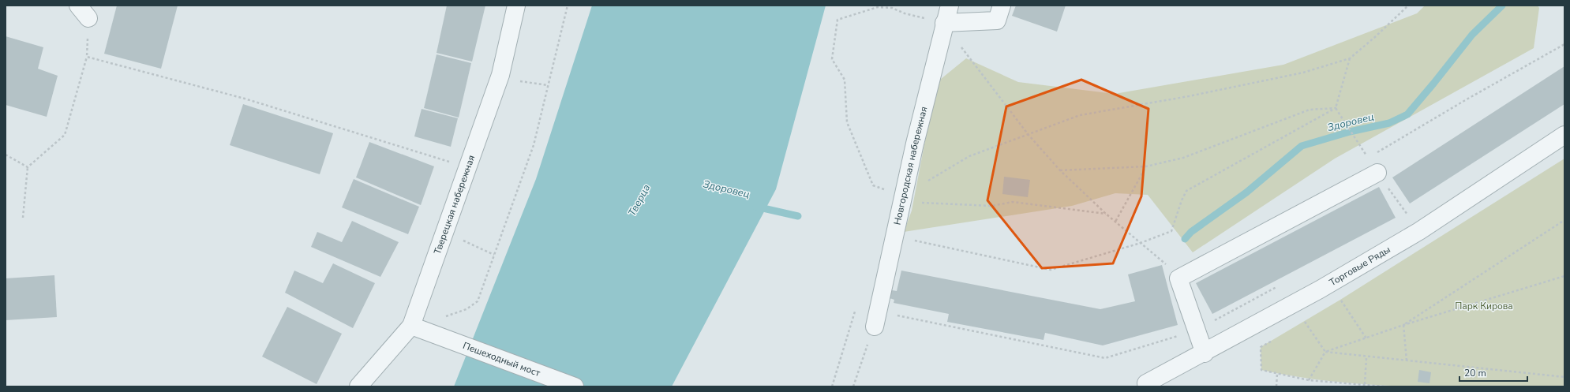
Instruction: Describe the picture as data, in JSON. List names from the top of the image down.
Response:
{
  "streets": {
    "street": [
      "Новгородская набережная",
      "Тверецкая набережная",
      "Торговые Ряды",
      "Пешеходный мост"
    ]
  },
  "crossings": [
    ["Тверецкая набережная", "Пешеходный мост"]
  ],
  "water": ["Здоровец", "Тверца"],
  "parks": ["Парк Кирова"],
  "scale_bar": "20 m"
}
